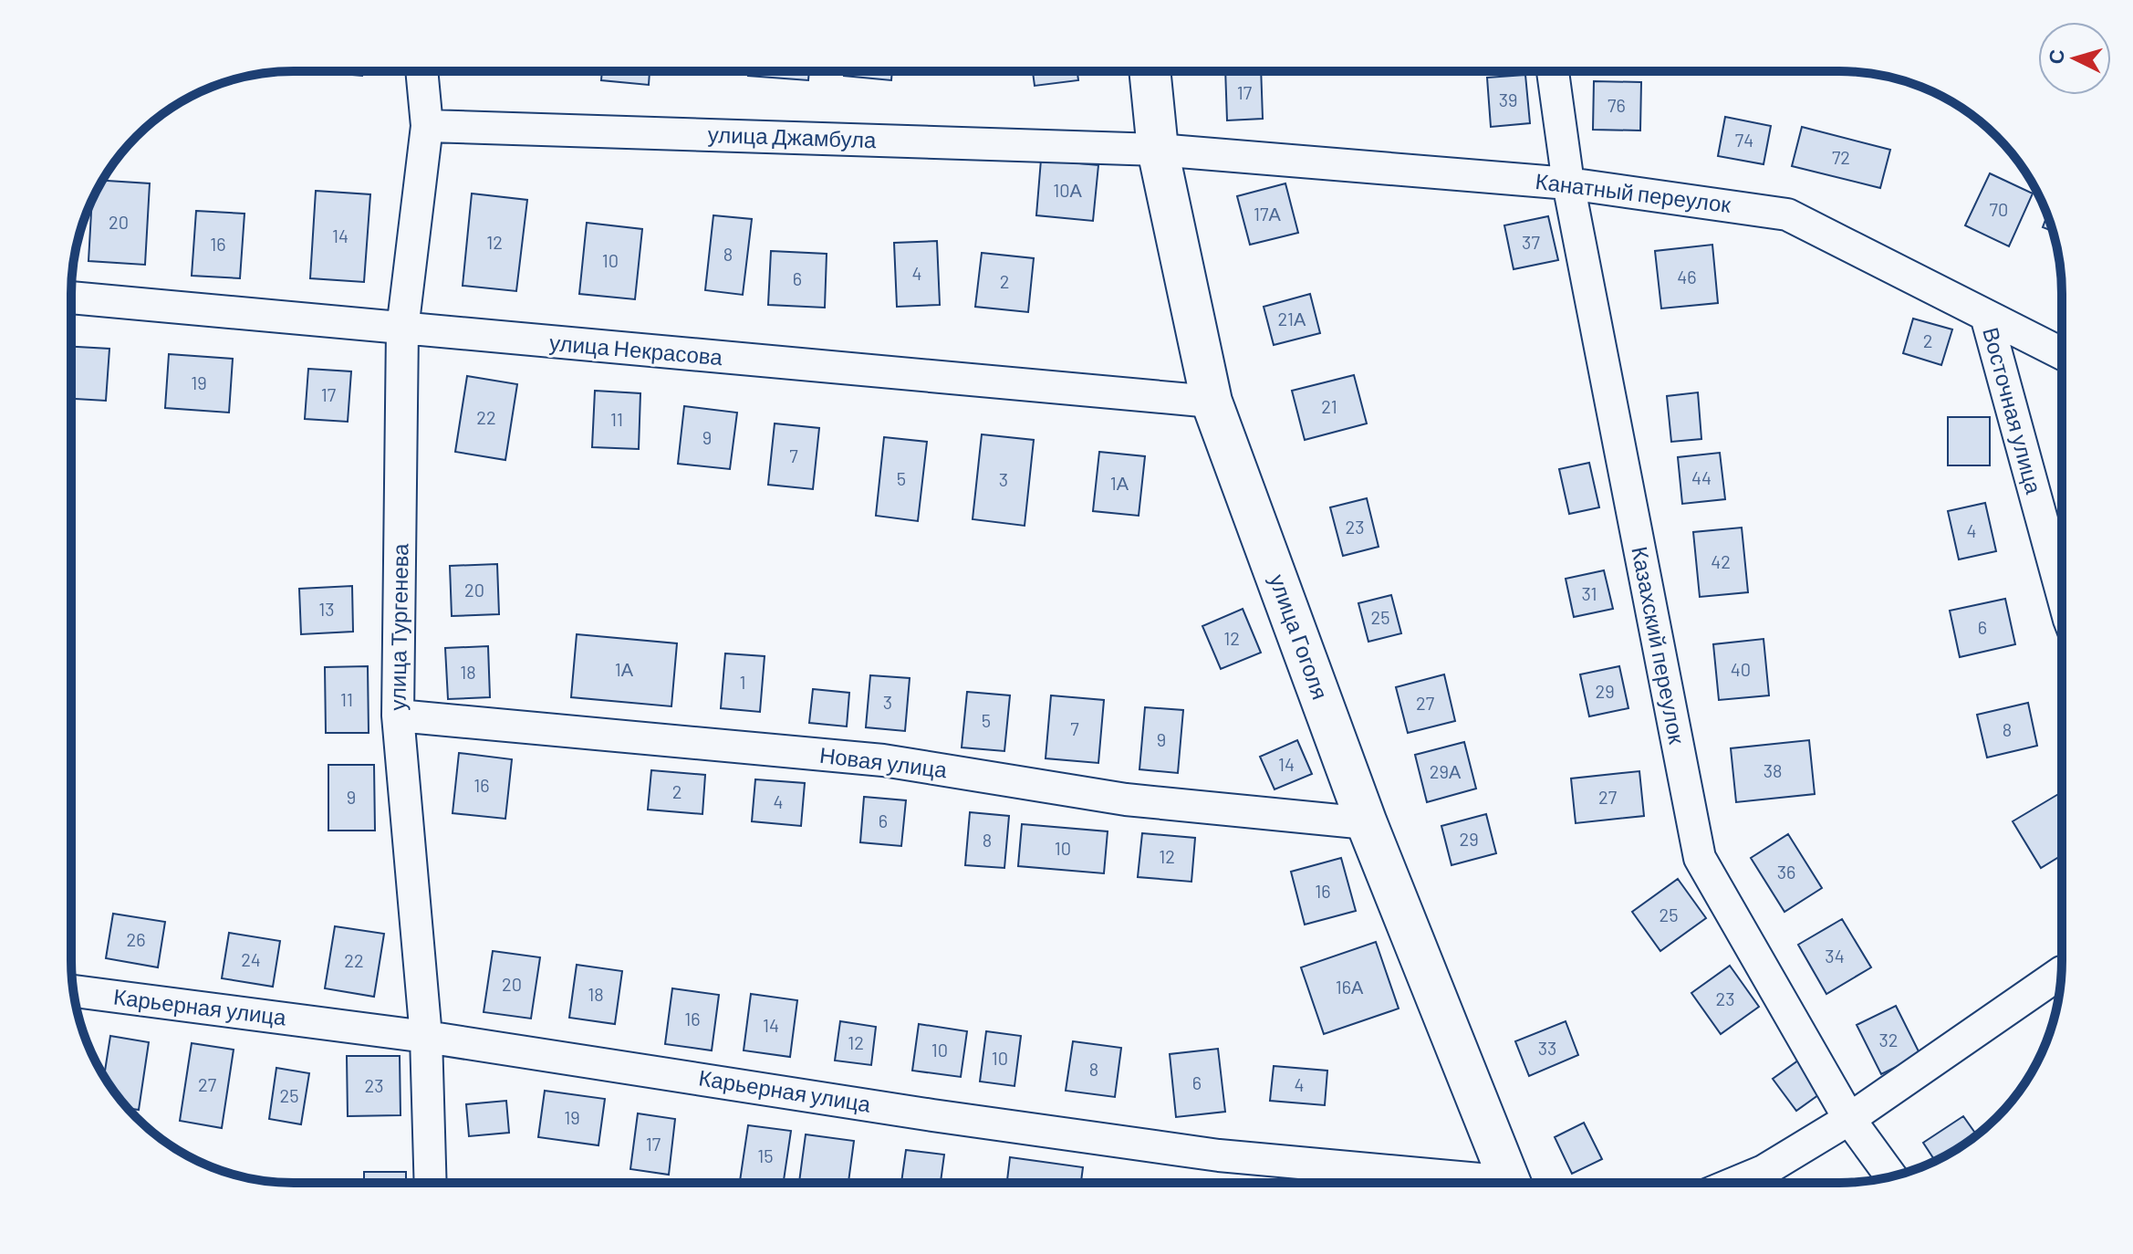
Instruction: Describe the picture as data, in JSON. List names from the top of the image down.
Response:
{
  "streets": {
    "street": [
      "улица Джамбула",
      "Канатный переулок",
      "улица Некрасова",
      "Восточная улица",
      "улица Тургенева",
      "улица Гоголя",
      "Казахский переулок",
      "Новая улица",
      "Карьерная улица"
    ]
  },
  "crossings": [
    ["улица Джамбула", "Канатный переулок"],
    ["улица Джамбула", "улица Тургенева"],
    ["улица Джамбула", "улица Гоголя"],
    ["Канатный переулок", "Восточная улица"],
    ["Канатный переулок", "улица Гоголя"],
    ["Канатный переулок", "Казахский переулок"],
    ["улица Некрасова", "улица Тургенева"],
    ["улица Некрасова", "улица Гоголя"],
    ["улица Тургенева", "Новая улица"],
    ["улица Тургенева", "Карьерная улица"],
    ["улица Гоголя", "Новая улица"]
  ],
  "house_numbers": [
    "17",
    "39",
    "76",
    "74",
    "72",
    "10А",
    "70",
    "17А",
    "20",
    "14",
    "12",
    "37",
    "16",
    "8",
    "10",
    "4",
    "46",
    "6",
    "2",
    "21А",
    "2",
    "19",
    "17",
    "21",
    "22",
    "11",
    "9",
    "7",
    "44",
    "5",
    "3",
    "1А",
    "23",
    "4",
    "42",
    "20",
    "31",
    "13",
    "25",
    "6",
    "12",
    "1А",
    "40",
    "18",
    "1",
    "29",
    "11",
    "3",
    "27",
    "5",
    "7",
    "8",
    "9",
    "14",
    "38",
    "29А",
    "16",
    "2",
    "9",
    "27",
    "4",
    "6",
    "29",
    "8",
    "10",
    "12",
    "36",
    "16",
    "25",
    "26",
    "34",
    "24",
    "22",
    "20",
    "16А",
    "18",
    "23",
    "16",
    "14",
    "32",
    "12",
    "33",
    "10",
    "10",
    "8",
    "6",
    "27",
    "4",
    "23",
    "25",
    "19",
    "17",
    "15"
  ],
  "north": "left"
}
